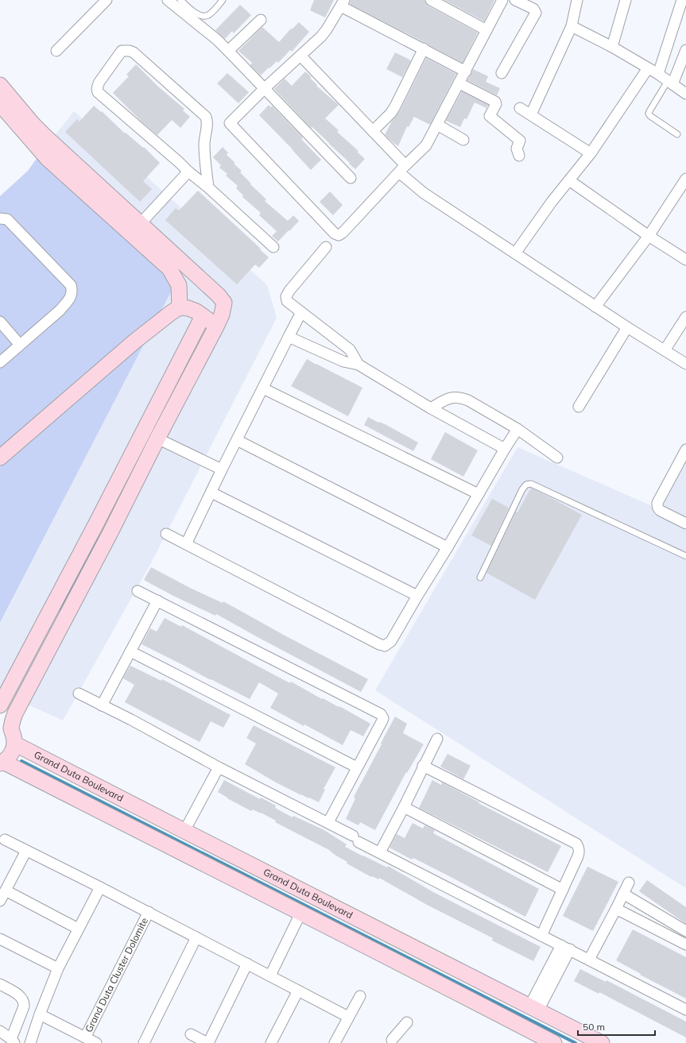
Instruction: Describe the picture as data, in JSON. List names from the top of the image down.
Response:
{
  "streets": {
    "street": ["Grand Duta Boulevard", "Grand Duta Cluster Dolomite"]
  },
  "scale_bar": "50 m"
}
